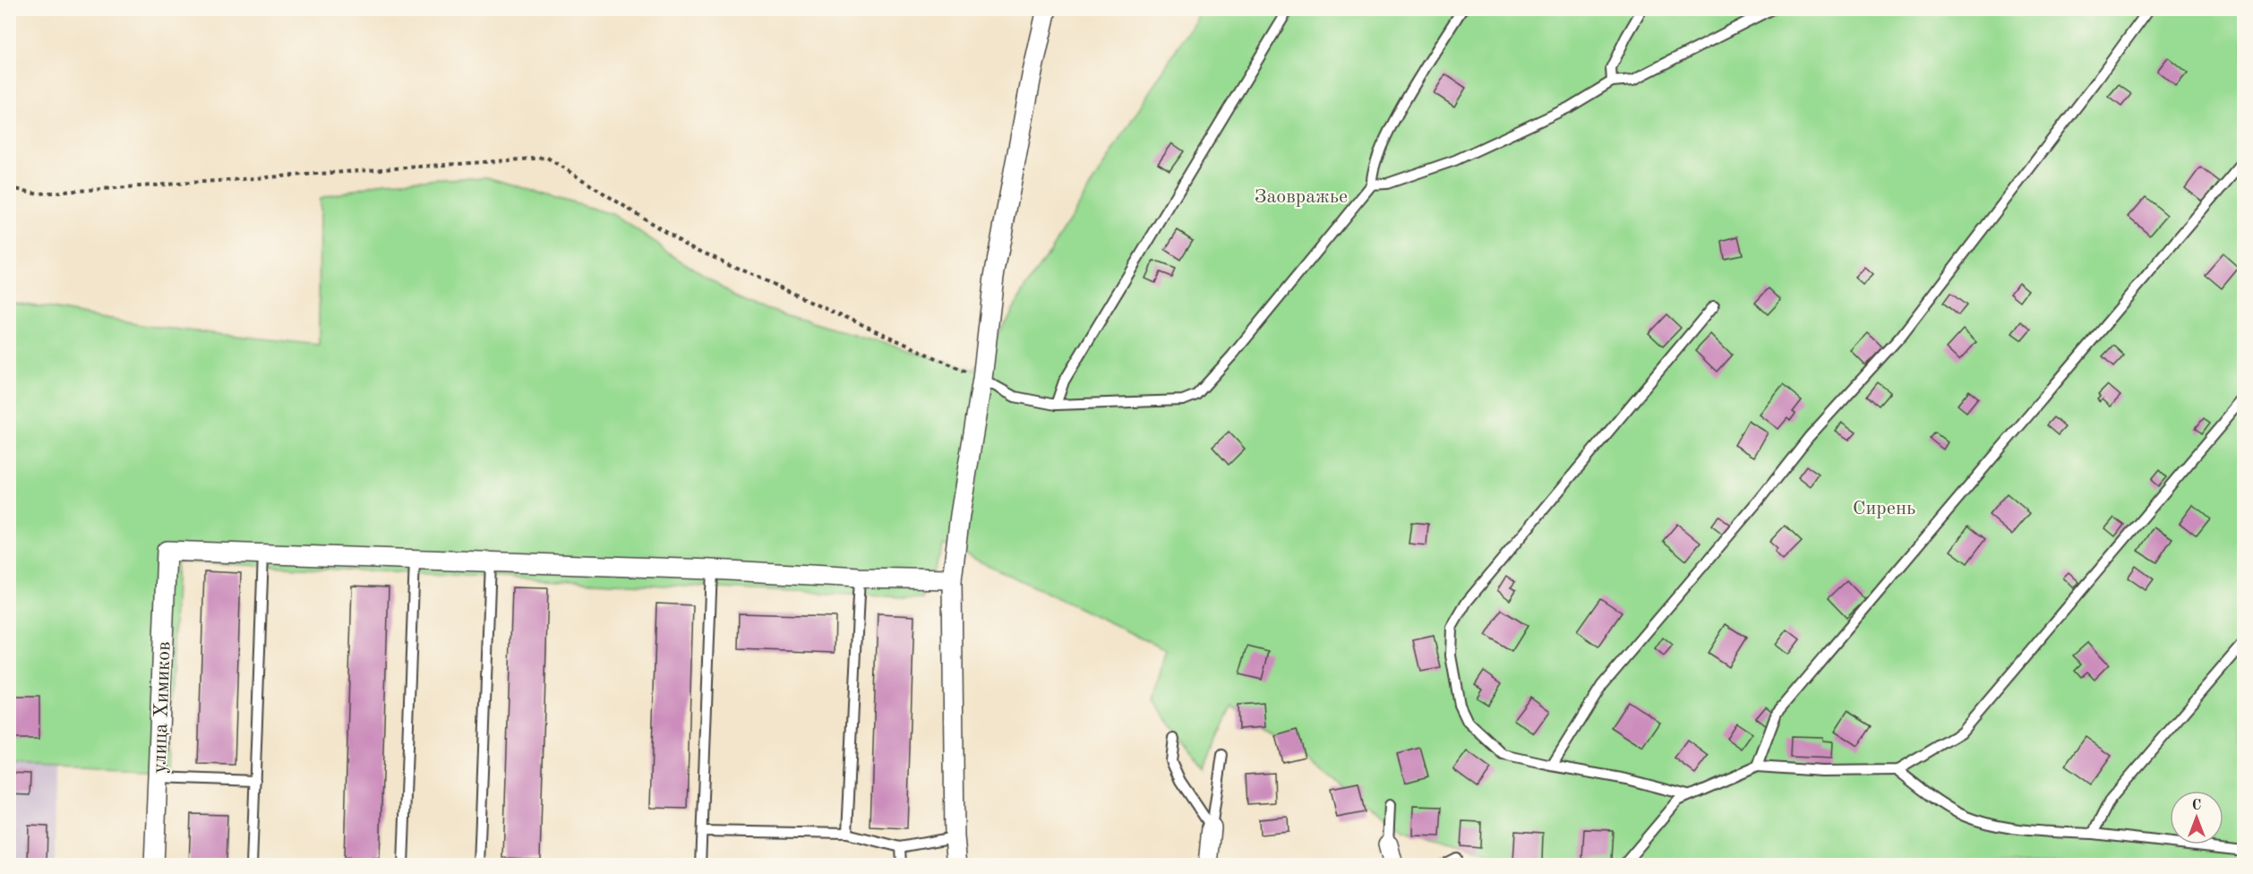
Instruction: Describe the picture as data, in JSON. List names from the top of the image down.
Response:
{
  "streets": {
    "street": ["улица Химиков"]
  },
  "parks": ["Заовражье", "Сирень"],
  "north": "top"
}
